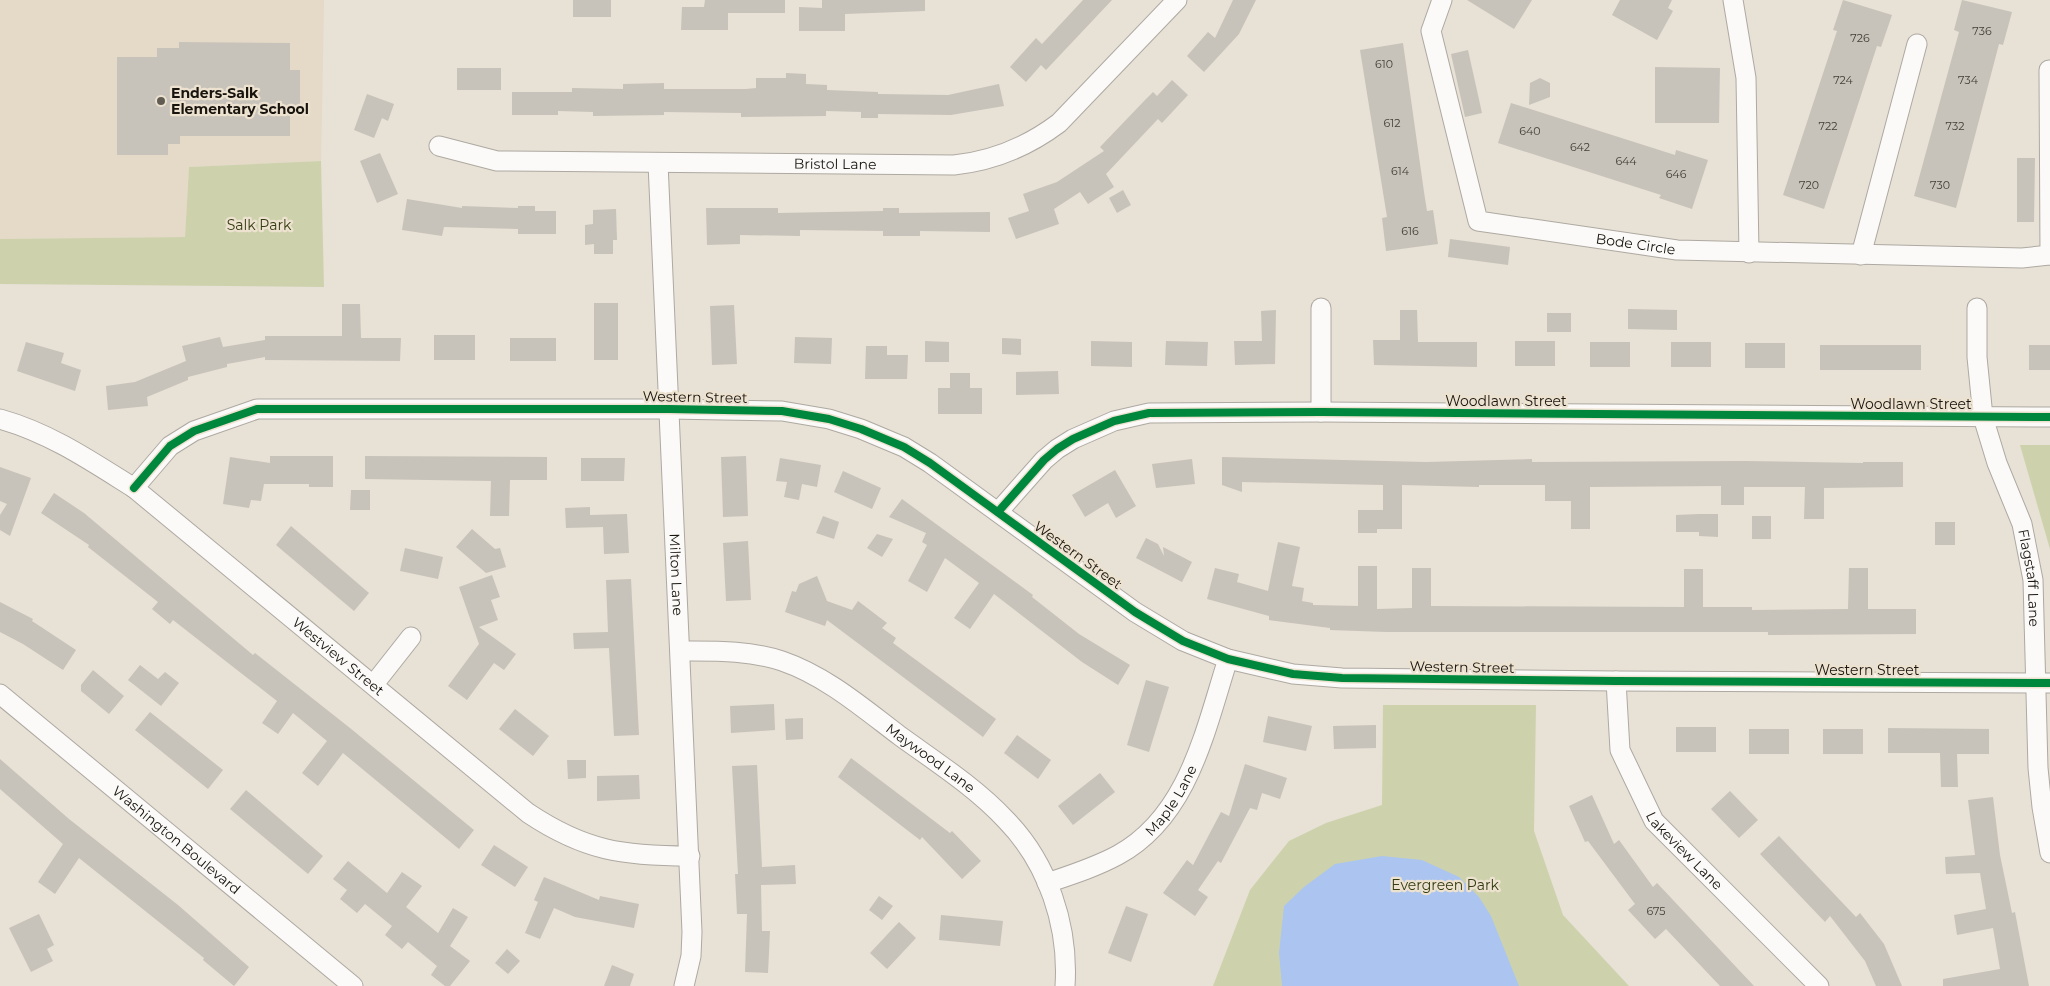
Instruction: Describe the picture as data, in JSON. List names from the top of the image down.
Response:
{
  "streets": {
    "street": [
      "Bristol Lane",
      "Bode Circle",
      "Western Street",
      "Woodlawn Street",
      "Milton Lane",
      "Flagstaff Lane",
      "Westview Street",
      "Maywood Lane",
      "Maple Lane",
      "Washington Boulevard",
      "Lakeview Lane"
    ]
  },
  "crossings": [
    ["Bristol Lane", "Milton Lane"],
    ["Western Street", "Woodlawn Street"],
    ["Western Street", "Milton Lane"],
    ["Western Street", "Flagstaff Lane"],
    ["Western Street", "Westview Street"],
    ["Western Street", "Maple Lane"],
    ["Western Street", "Lakeview Lane"],
    ["Woodlawn Street", "Flagstaff Lane"],
    ["Milton Lane", "Westview Street"],
    ["Milton Lane", "Maywood Lane"],
    ["Maywood Lane", "Maple Lane"]
  ],
  "parks": ["Salk Park", "Evergreen Park"],
  "places": ["Enders-Salk Elementary School"],
  "house_numbers": [
    "736",
    "726",
    "610",
    "724",
    "734",
    "612",
    "722",
    "732",
    "640",
    "642",
    "644",
    "614",
    "646",
    "720",
    "730",
    "616",
    "675"
  ]
}
